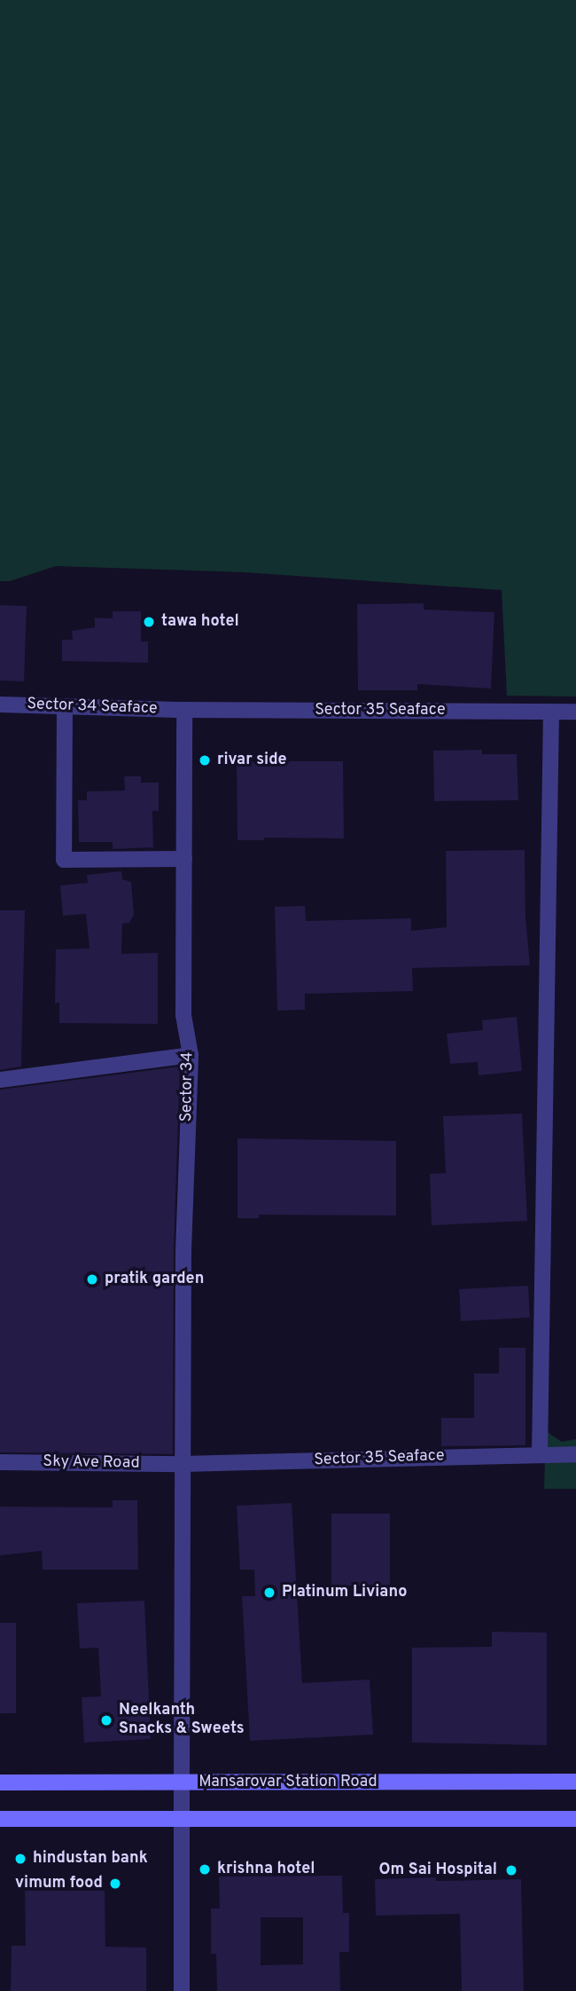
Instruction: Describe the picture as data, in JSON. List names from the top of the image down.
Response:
{
  "streets": {
    "main road": ["Mansarovar Station Road"],
    "street": [
      "Sector 34 Seaface",
      "Sector 35 Seaface",
      "Sector 34",
      "Sky Ave Road"
    ]
  },
  "crossings": [
    ["Sector 34 Seaface", "Sector 35 Seaface"],
    ["Sector 34 Seaface", "Sector 34"],
    ["Sector 35 Seaface", "Sector 34"],
    ["Sector 35 Seaface", "Sky Ave Road"],
    ["Sector 34", "Sky Ave Road"],
    ["Sector 34", "Mansarovar Station Road"]
  ],
  "places": [
    "tawa hotel",
    "rivar side",
    "pratik garden",
    "Platinum Liviano",
    "Neelkanth Snacks & Sweets",
    "hindustan bank",
    "krishna hotel",
    "Om Sai Hospital",
    "vimum food"
  ]
}
